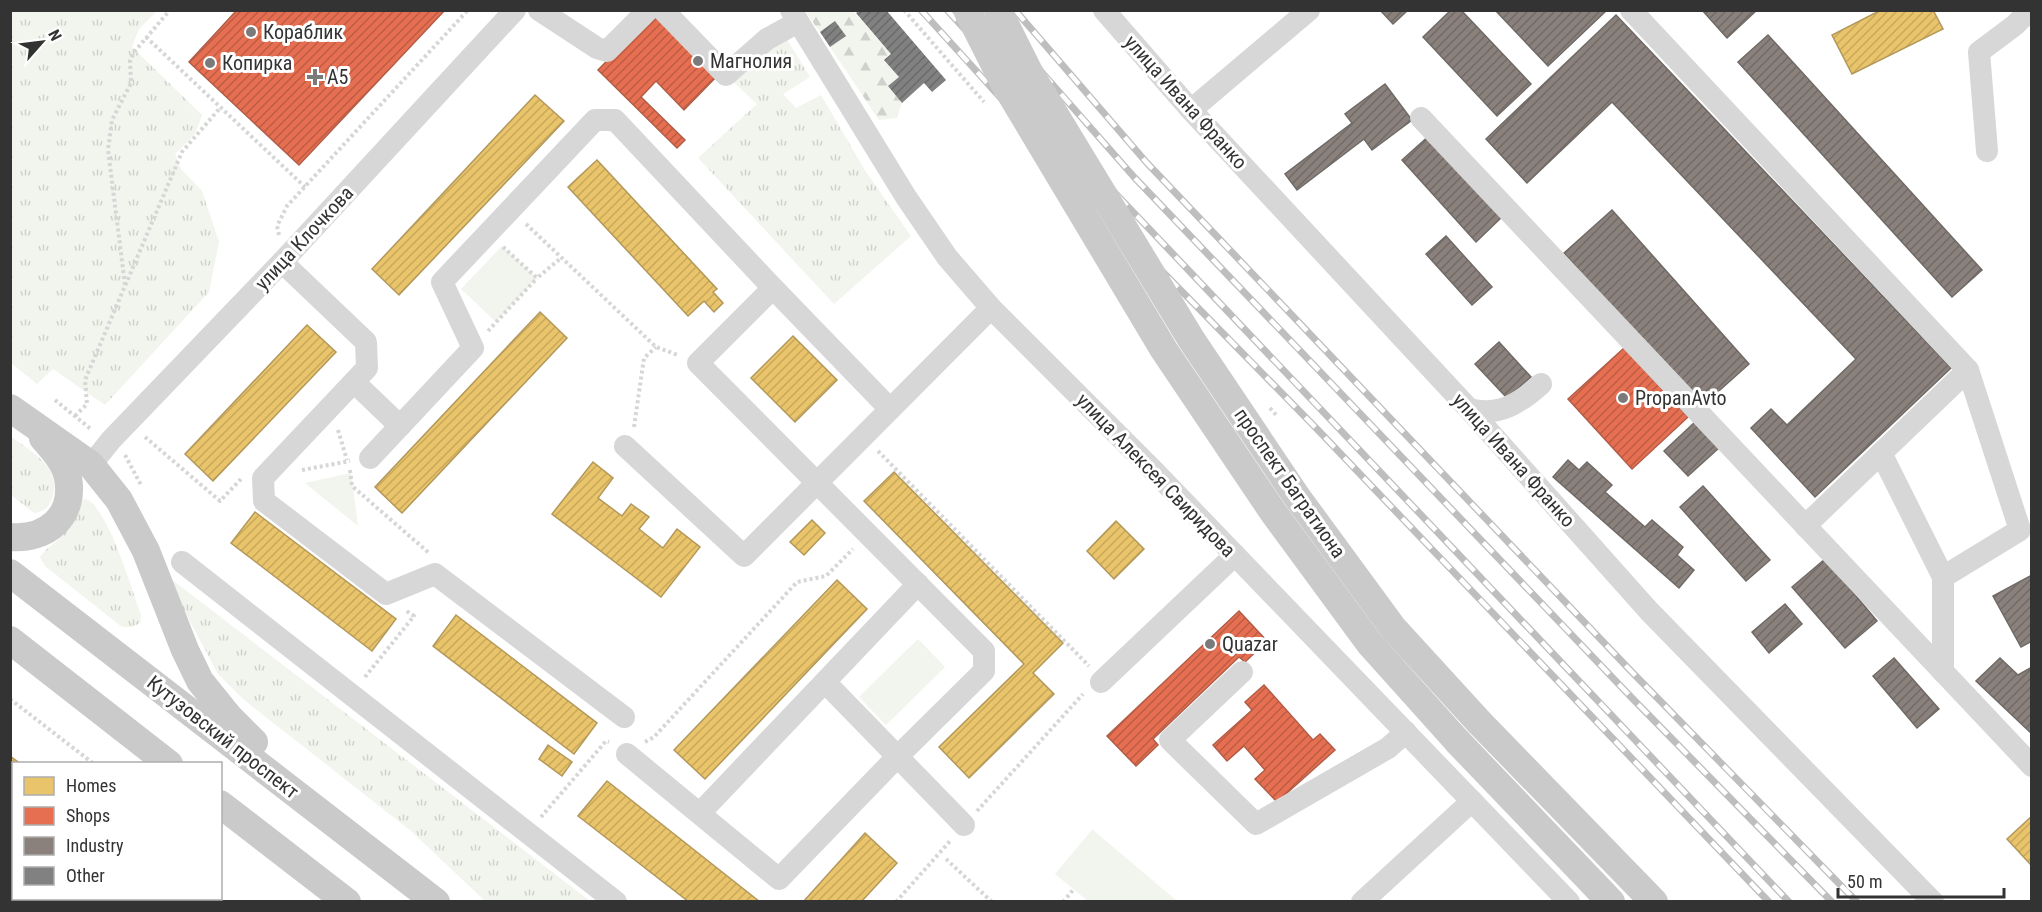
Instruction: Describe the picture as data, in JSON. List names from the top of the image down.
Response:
{
  "streets": {
    "main road": ["проспект Багратиона", "Кутузовский проспект"],
    "street": ["улица Ивана Франко", "улица Клочкова", "улица Алексея Свиридова"]
  },
  "places": {
    "other": [
      "Кораблик",
      "Магнолия",
      "Копирка",
      "PropanAvto",
      "Quazar"
    ],
    "health": ["А5"]
  },
  "legend": [
    "Homes",
    "Shops",
    "Industry",
    "Other"
  ],
  "scale_bar": "50 m",
  "north": "top right"
}
